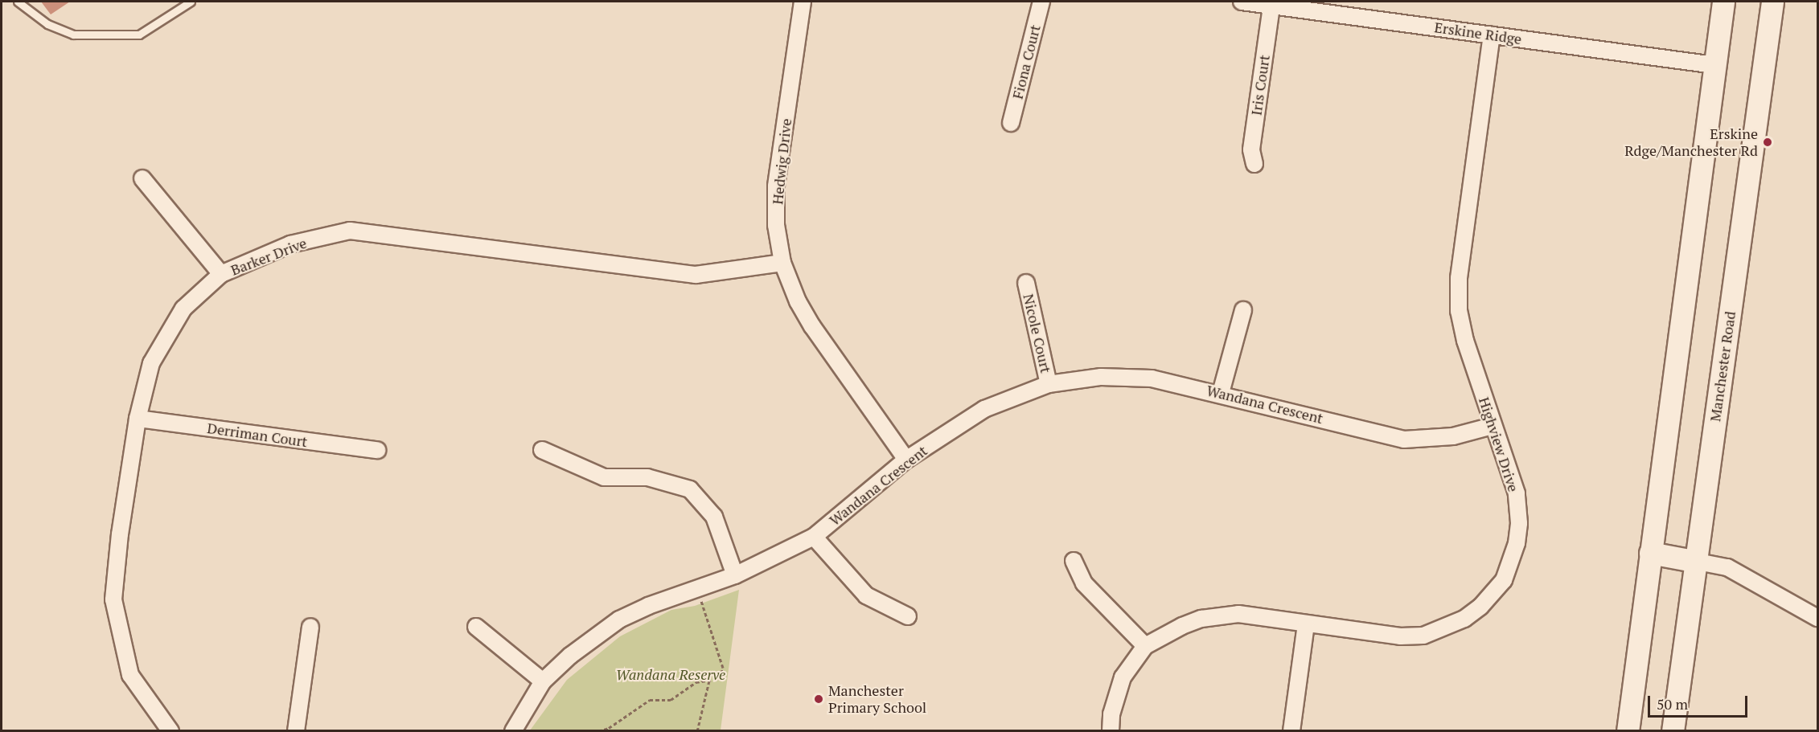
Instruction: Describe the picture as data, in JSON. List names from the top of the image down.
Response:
{
  "streets": {
    "main road": ["Manchester Road"],
    "street": [
      "Erskine Ridge",
      "Fiona Court",
      "Iris Court",
      "Hedwig Drive",
      "Barker Drive",
      "Nicole Court",
      "Wandana Crescent",
      "Derriman Court",
      "Highview Drive"
    ]
  },
  "crossings": [
    ["Erskine Ridge", "Iris Court"],
    ["Erskine Ridge", "Highview Drive"],
    ["Hedwig Drive", "Barker Drive"],
    ["Hedwig Drive", "Wandana Crescent"],
    ["Barker Drive", "Derriman Court"],
    ["Nicole Court", "Wandana Crescent"],
    ["Wandana Crescent", "Highview Drive"]
  ],
  "parks": ["Wandana Reserve"],
  "places": ["Erskine Rdge/Manchester Rd", "Manchester Primary School"],
  "scale_bar": "50 m"
}
